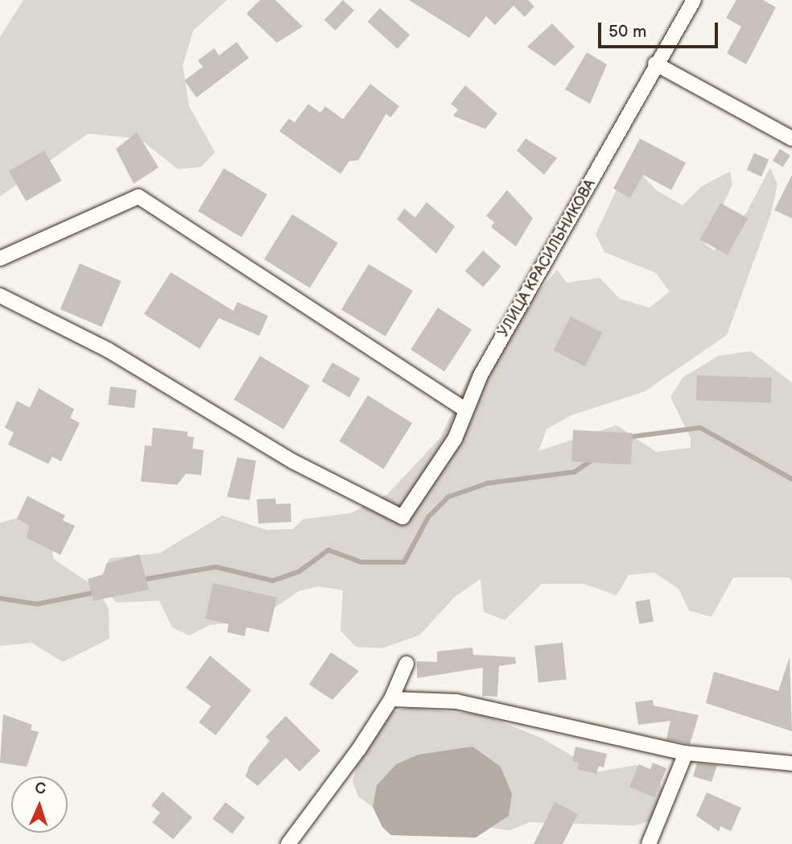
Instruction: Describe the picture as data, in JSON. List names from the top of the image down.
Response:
{
  "streets": {
    "street": ["УЛИЦА КРАСИЛЬНИКОВА"]
  },
  "scale_bar": "50 m",
  "north": "top"
}
